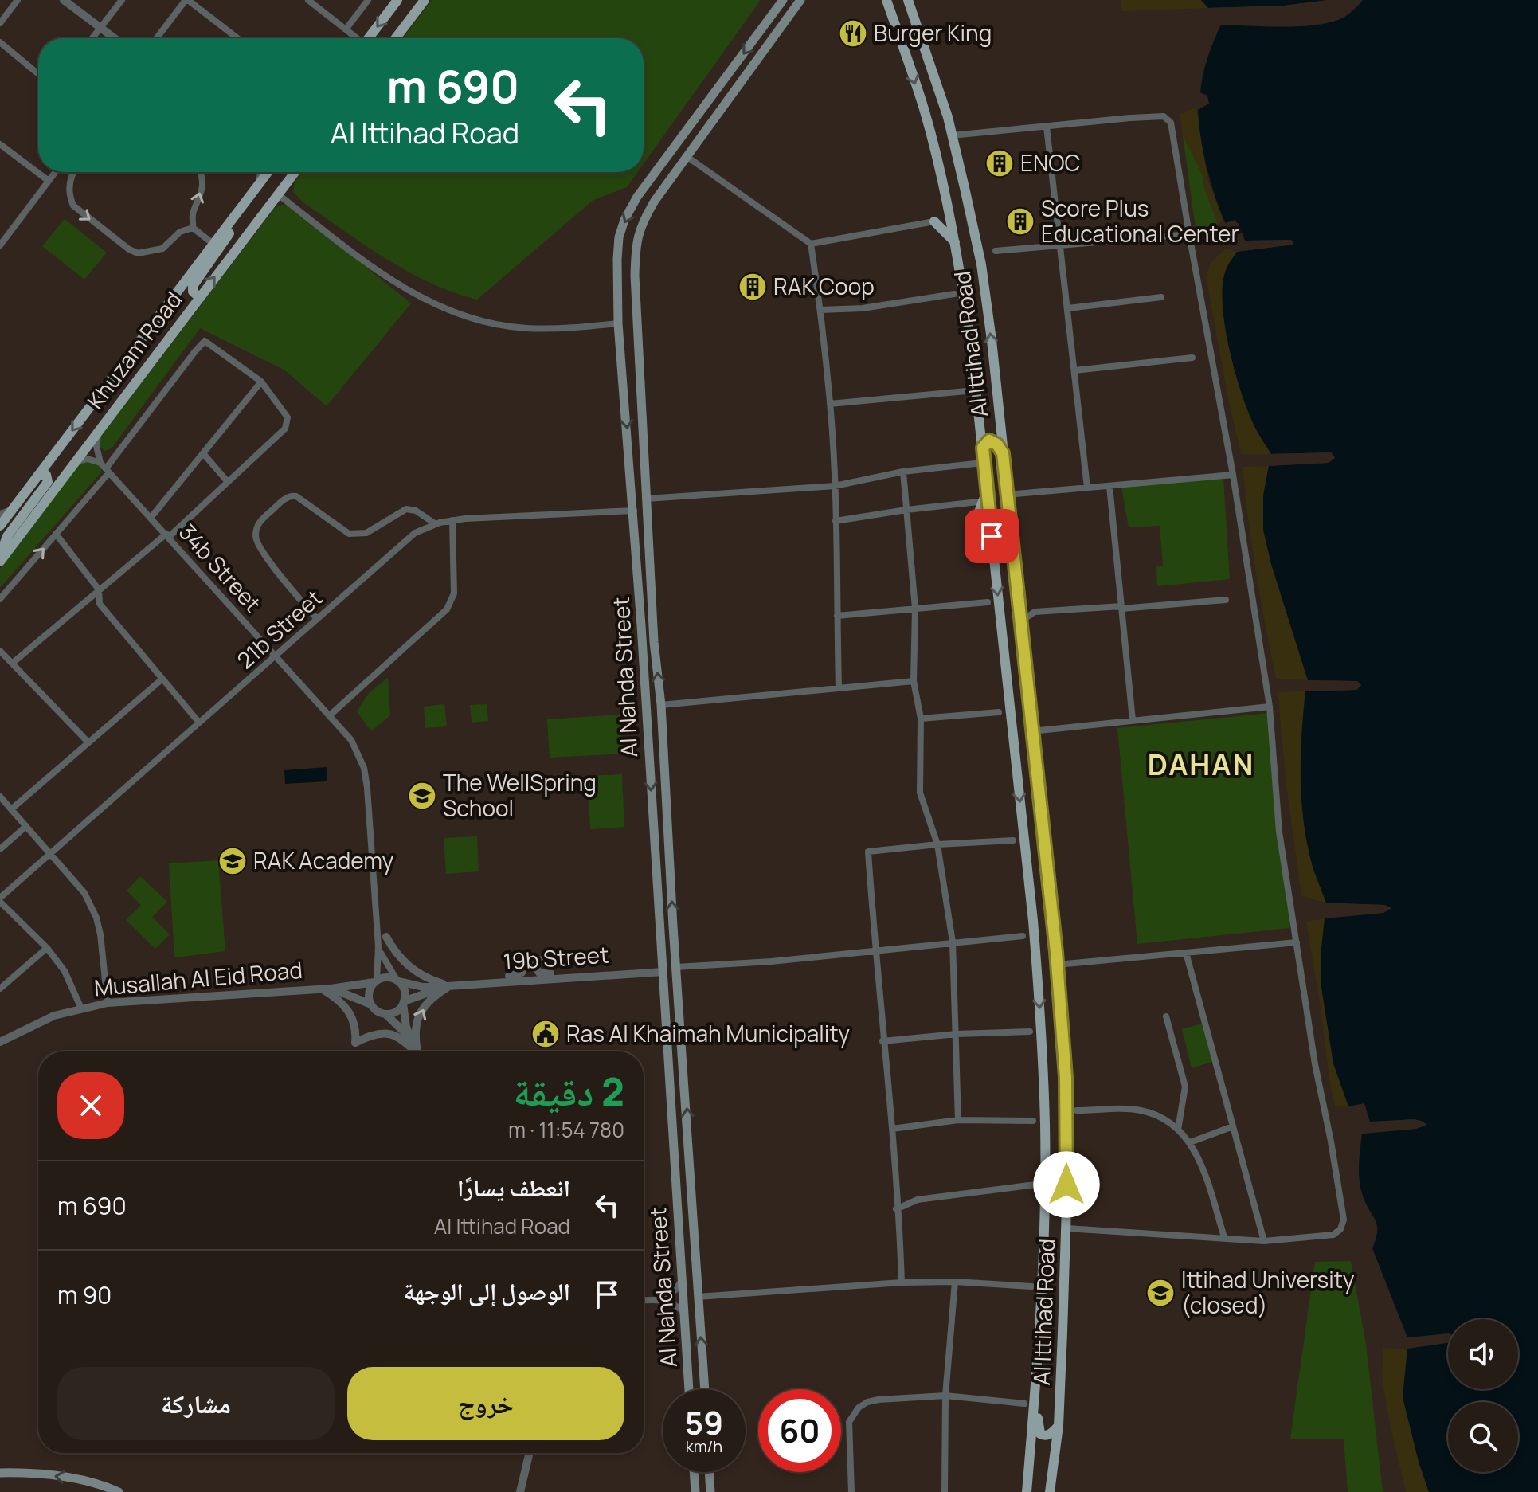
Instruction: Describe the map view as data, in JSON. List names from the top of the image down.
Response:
{
  "streets": {
    "main road": ["Al Ittihad Road", "Khuzam Road", "Al Nahda Street"],
    "street": [
      "34b Street",
      "21b Street",
      "19b Street",
      "Musallah Al Eid Road"
    ]
  },
  "crossings": [
    ["34b Street", "21b Street"],
    ["34b Street", "19b Street"],
    ["34b Street", "Musallah Al Eid Road"],
    ["21b Street", "Al Nahda Street"],
    ["Al Nahda Street", "19b Street"],
    ["19b Street", "Musallah Al Eid Road"]
  ],
  "districts": ["DAHAN"],
  "places": {
    "restaurant": ["Burger King"],
    "building": ["ENOC", "Score Plus Educational Center", "RAK Coop"],
    "school or university": ["The WellSpring School", "RAK Academy", "Ittihad University (closed)"],
    "public building": ["Ras Al Khaimah Municipality"]
  },
  "page": {
    "turn": ["690 m", "Al Ittihad Road"],
    "heading": ["2 دقيقة", "780 m · 11:54"],
    "list": [
      {
        "name": "انعطف يسارًا",
        "note": "Al Ittihad Road",
        "value": "690 m"
      },
      {
        "name": "الوصول إلى الوجهة",
        "value": "90 m"
      }
    ],
    "buttons": ["خروج", "مشاركة"],
    "speed": "59 km/h",
    "limit": "60"
  }
}
